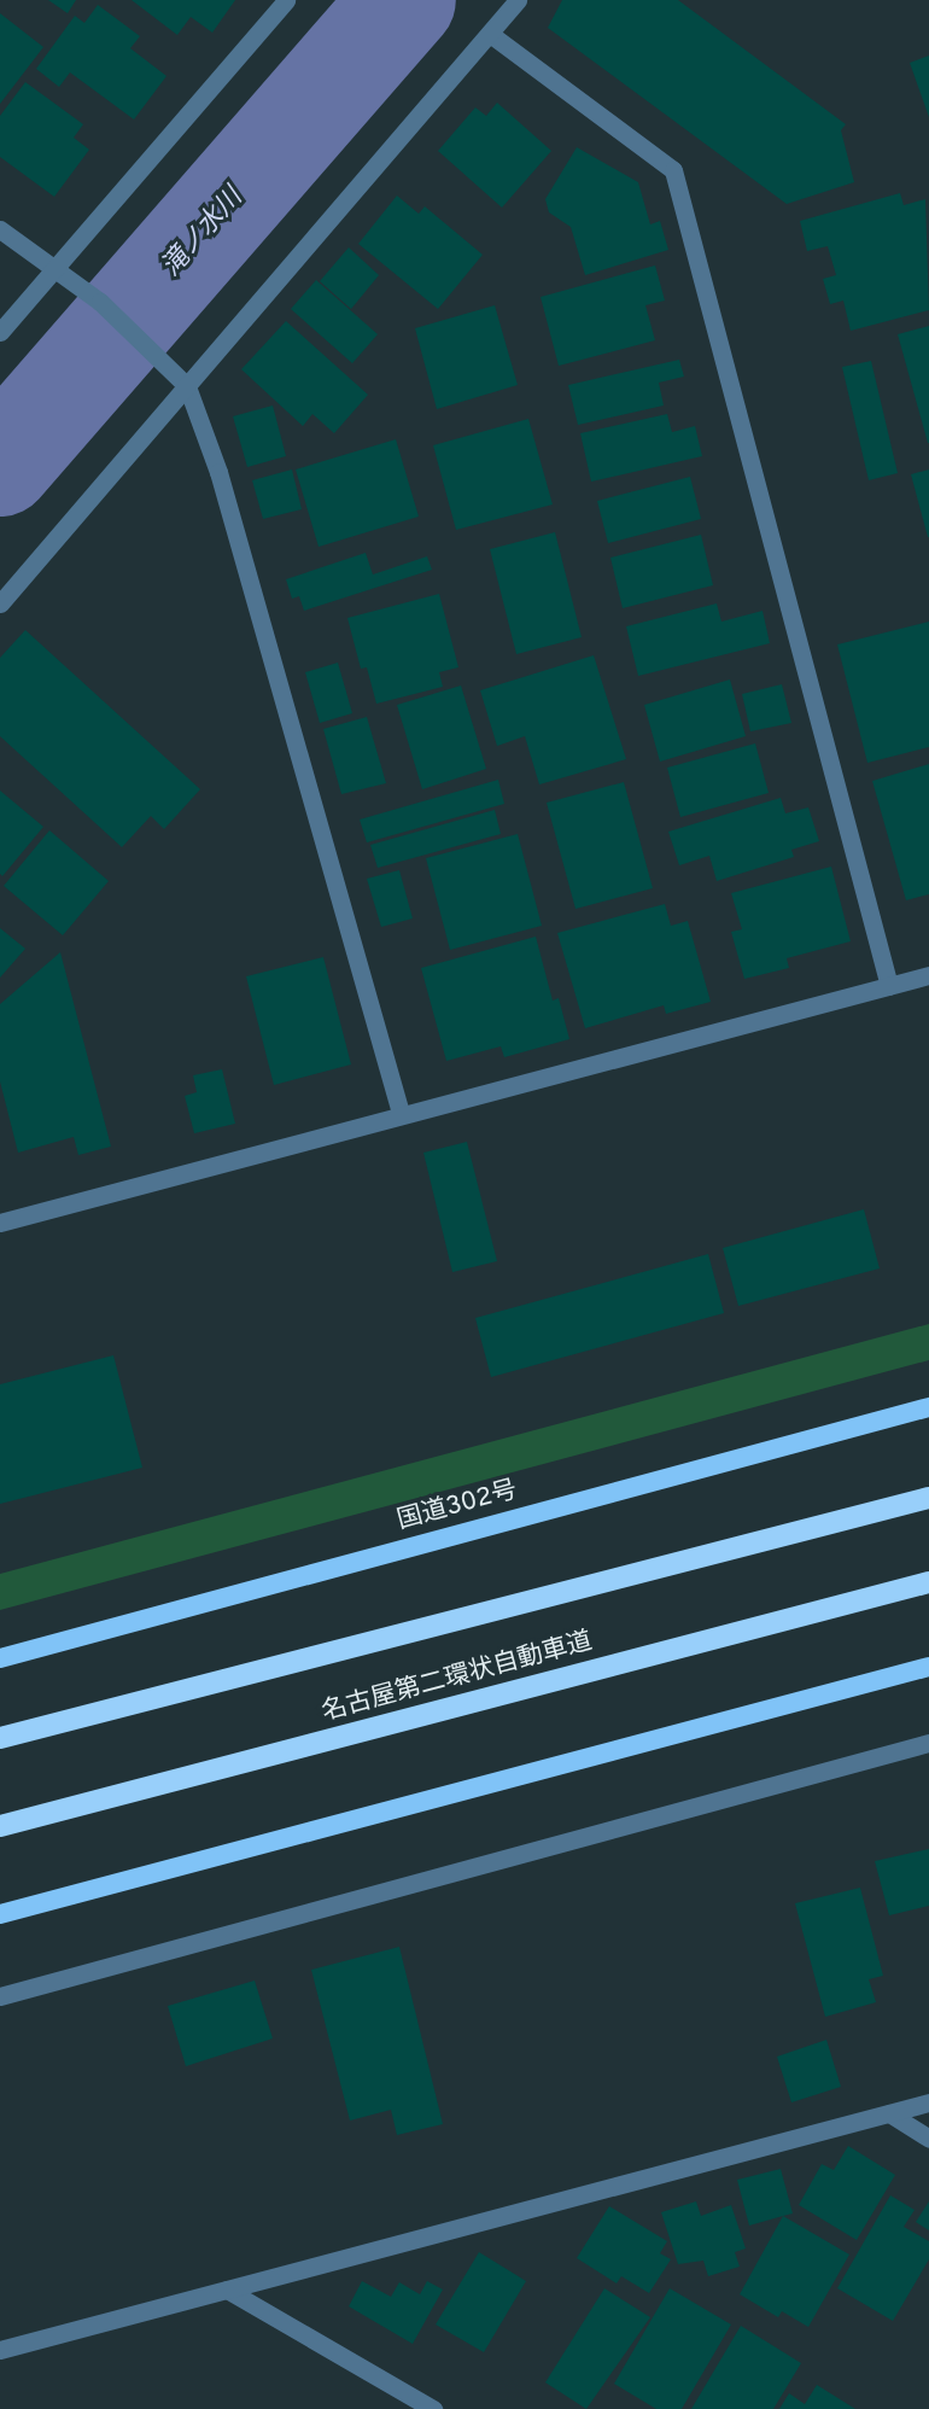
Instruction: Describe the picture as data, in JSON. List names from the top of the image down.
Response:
{
  "streets": {
    "highway": ["国道302号", "名古屋第二環状自動車道"]
  },
  "water": ["滝ノ水川"]
}
